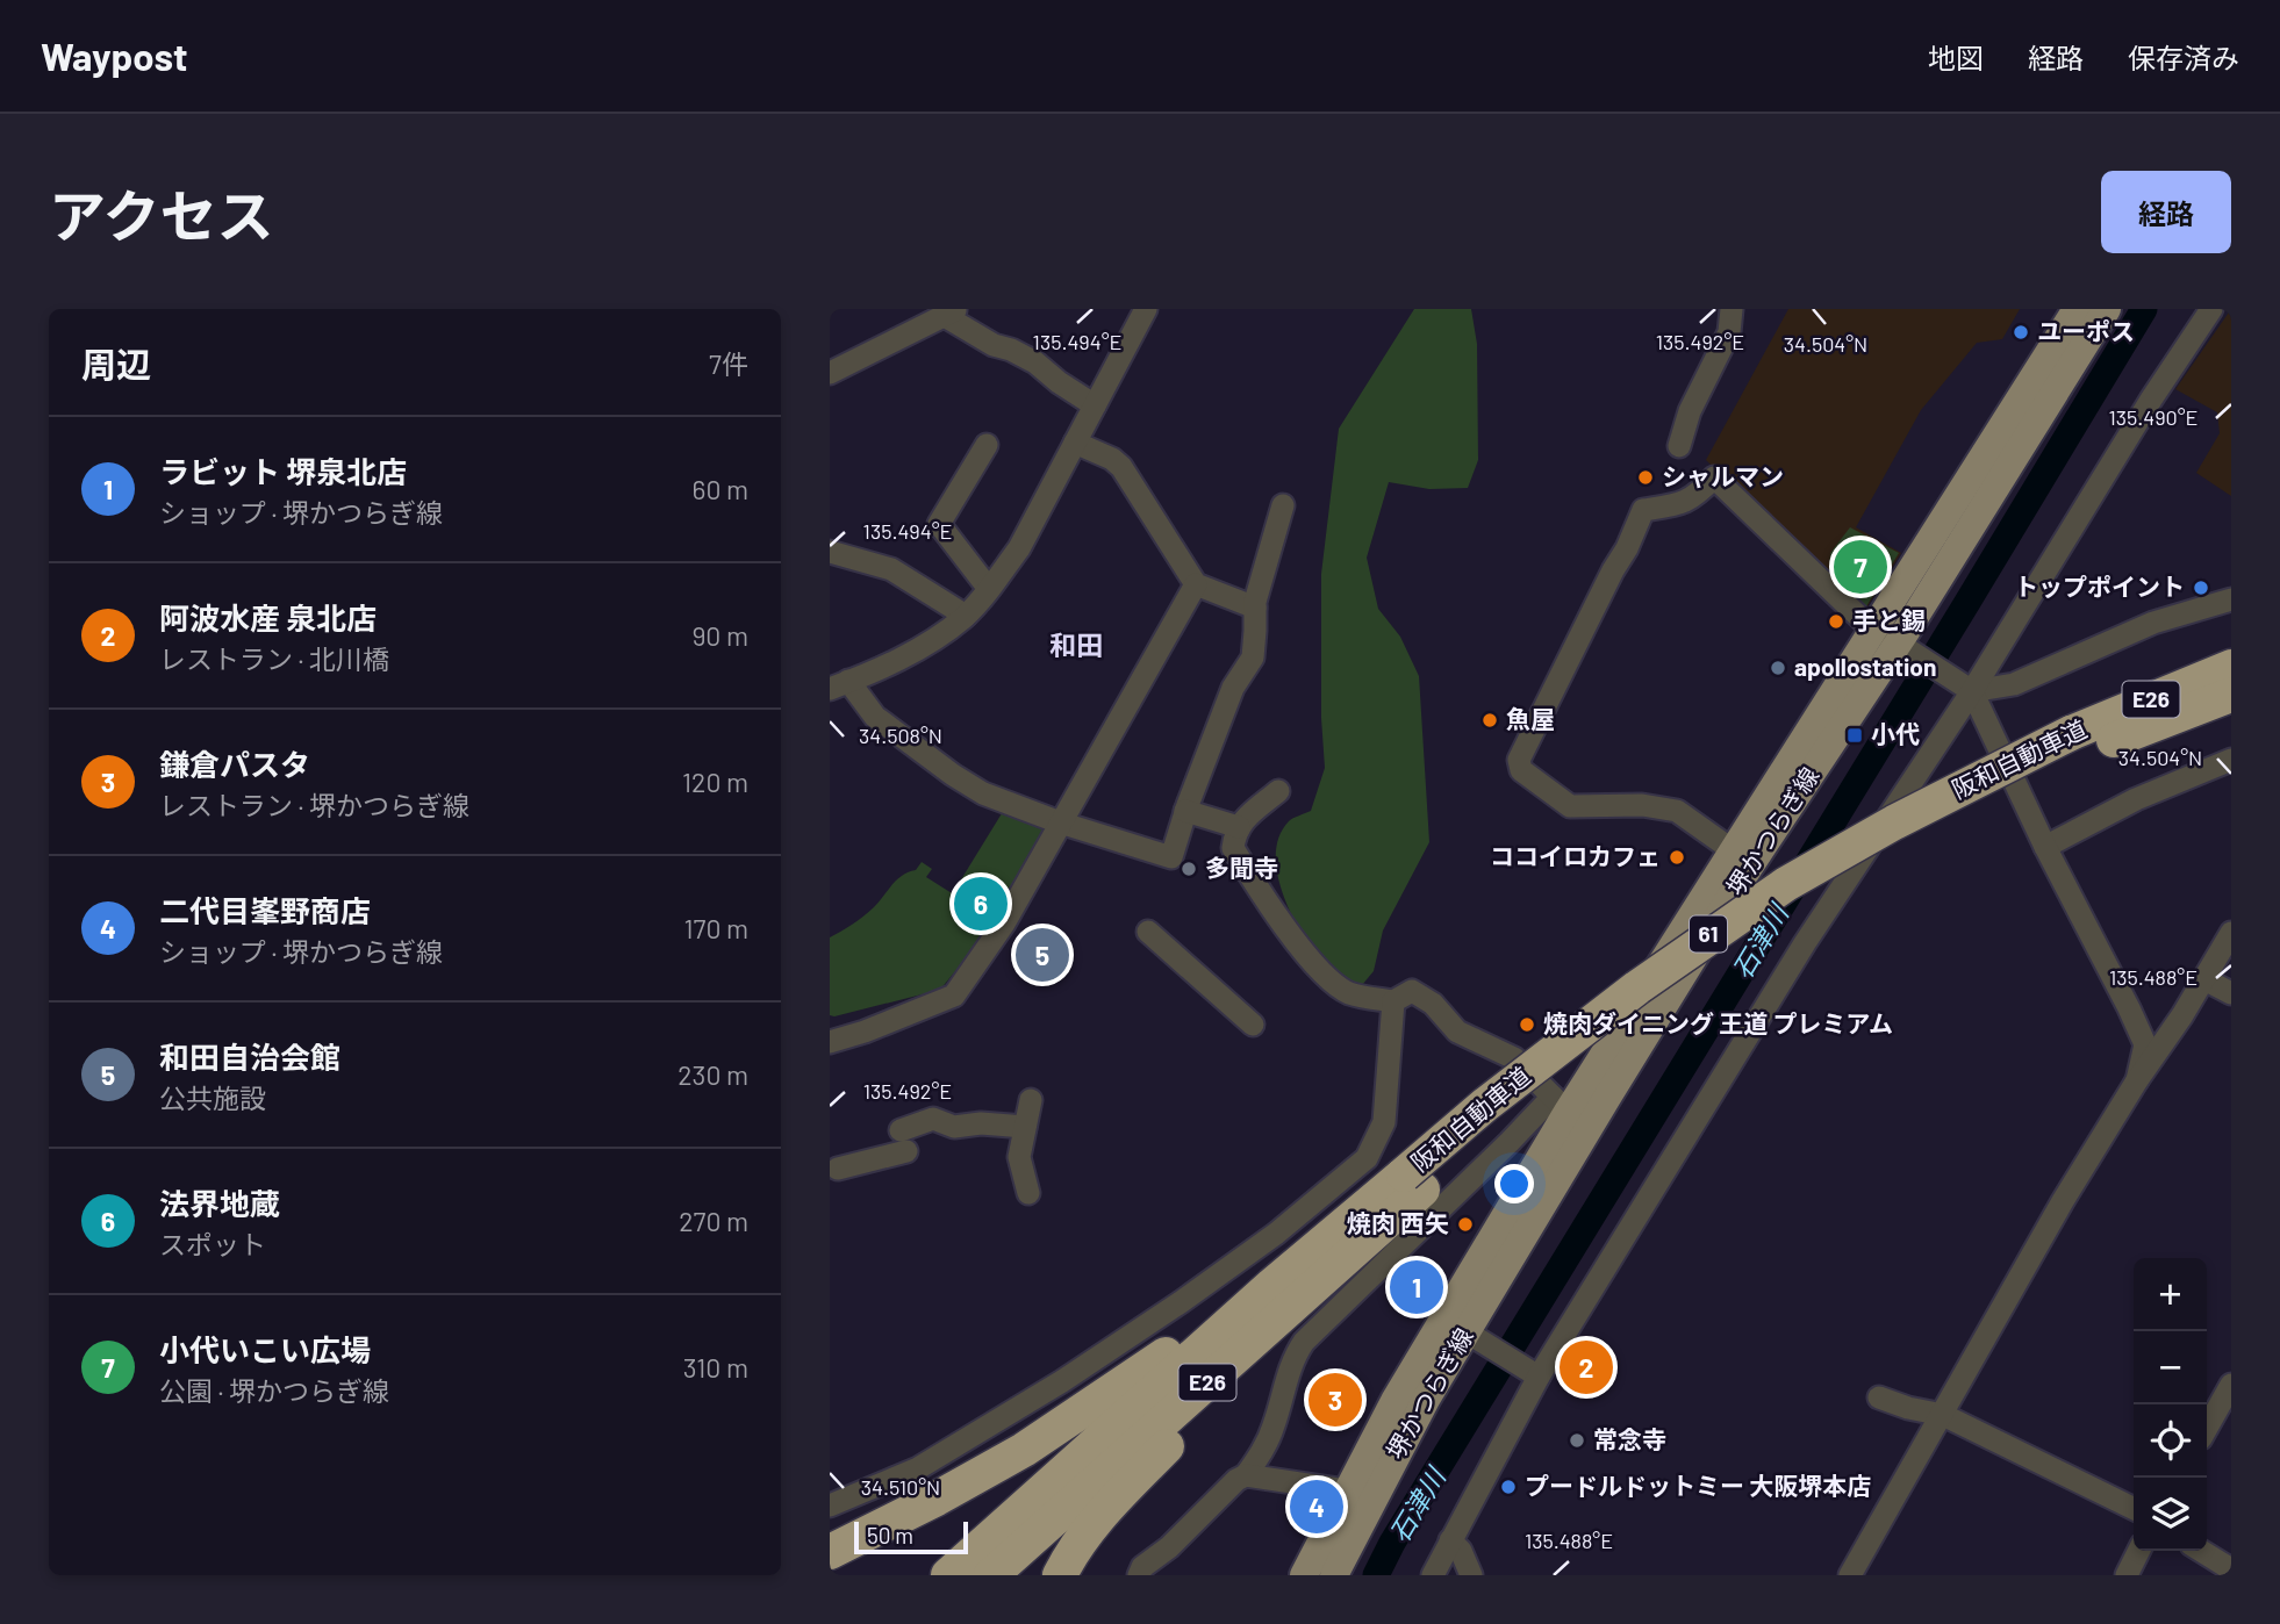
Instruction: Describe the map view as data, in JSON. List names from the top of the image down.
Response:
{
  "streets": {
    "highway": ["E26", "阪和自動車道"],
    "main road": ["堺かつらぎ線", "61"]
  },
  "districts": ["和田"],
  "water": ["石津川"],
  "places": {
    "other": [
      "ユーポス",
      "シャルマン",
      "トップポイント",
      "手と錫",
      "apollostation",
      "魚屋",
      "ココイロカフェ",
      "多聞寺",
      "焼肉ダイニング 王道 プレミアム",
      "焼肉 西矢",
      "常念寺",
      "プードルドットミー 大阪堺本店"
    ],
    "transit": ["小代"]
  },
  "scale_bar": "50 m",
  "page": {
    "header": "Waypost",
    "nav": ["地図", "経路", "保存済み"],
    "title": "アクセス",
    "buttons": "経路",
    "heading": ["周辺", "7件"],
    "list": [
      {
        "mark": "1",
        "name": "ラビット 堺泉北店",
        "note": "ショップ · 堺かつらぎ線",
        "value": "60 m"
      },
      {
        "mark": "2",
        "name": "阿波水産 泉北店",
        "note": "レストラン · 北川橋",
        "value": "90 m"
      },
      {
        "mark": "3",
        "name": "鎌倉パスタ",
        "note": "レストラン · 堺かつらぎ線",
        "value": "120 m"
      },
      {
        "mark": "4",
        "name": "二代目峯野商店",
        "note": "ショップ · 堺かつらぎ線",
        "value": "170 m"
      },
      {
        "mark": "5",
        "name": "和田自治会館",
        "note": "公共施設",
        "value": "230 m"
      },
      {
        "mark": "6",
        "name": "法界地蔵",
        "note": "スポット",
        "value": "270 m"
      },
      {
        "mark": "7",
        "name": "小代いこい広場",
        "note": "公園 · 堺かつらぎ線",
        "value": "310 m"
      }
    ],
    "pins": [
      "7",
      "6",
      "5",
      "1",
      "2",
      "3",
      "4"
    ],
    "map_buttons": ["+", "−"],
    "scale": "50 m"
  },
  "coordinates": [
    "135.494°E",
    "135.492°E",
    "34.504°N",
    "135.490°E",
    "34.508°N",
    "135.488°E",
    "34.510°N"
  ]
}
